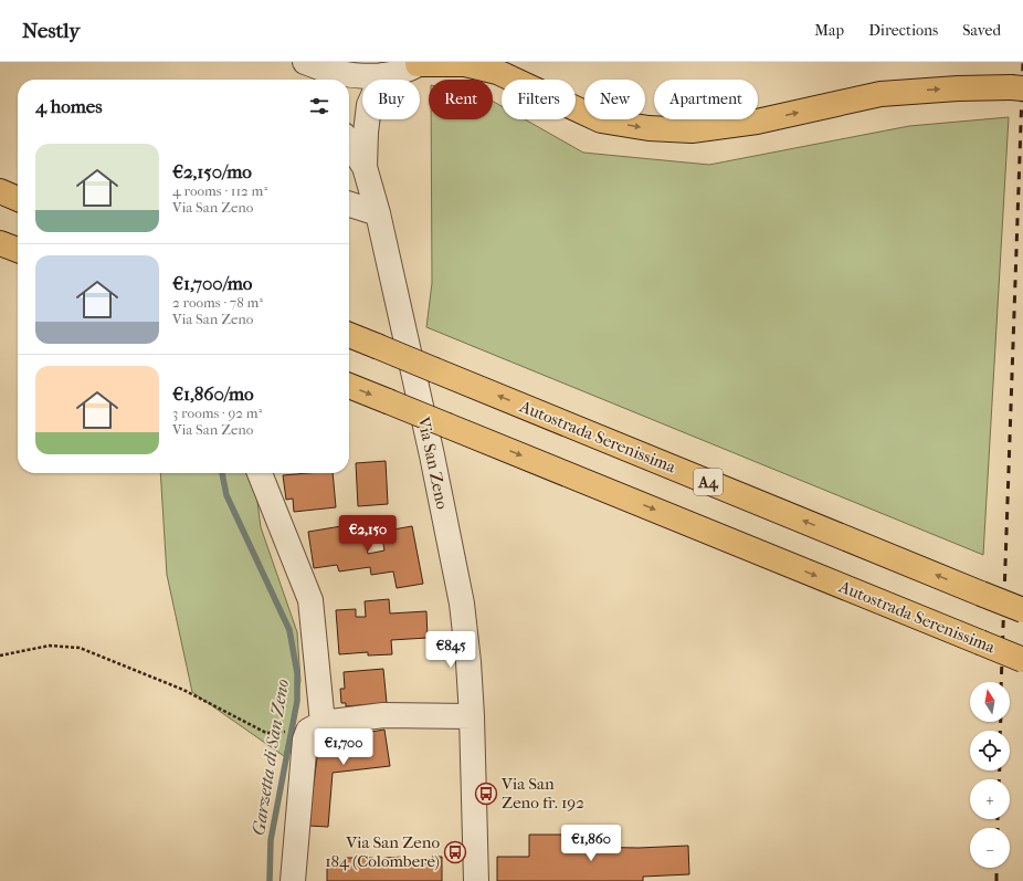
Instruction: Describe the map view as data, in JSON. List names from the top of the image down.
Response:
{
  "streets": {
    "highway": ["Autostrada Serenissima", "A4"],
    "street": ["Via San Zeno"]
  },
  "water": ["Garzetta di San Zeno"],
  "places": {
    "bus stop": ["Via San Zeno fr. 192", "Via San Zeno 184 (Colombere)"]
  },
  "north": "top",
  "page": {
    "header": "Nestly",
    "nav": ["Map", "Directions", "Saved"],
    "chip": [
      "Buy",
      "Rent",
      "Filters",
      "New",
      "Apartment"
    ],
    "heading": "4 homes",
    "list": [
      {
        "name": "€2,150/mo",
        "note": "4 rooms · 112 m² · Via San Zeno"
      },
      {
        "name": "€1,700/mo",
        "note": "2 rooms · 78 m² · Via San Zeno"
      },
      {
        "name": "€1,860/mo",
        "note": "3 rooms · 92 m² · Via San Zeno"
      }
    ],
    "price": [
      "€2,150",
      "€845",
      "€1,700",
      "€1,860"
    ],
    "map_buttons": ["+", "−"]
  }
}
